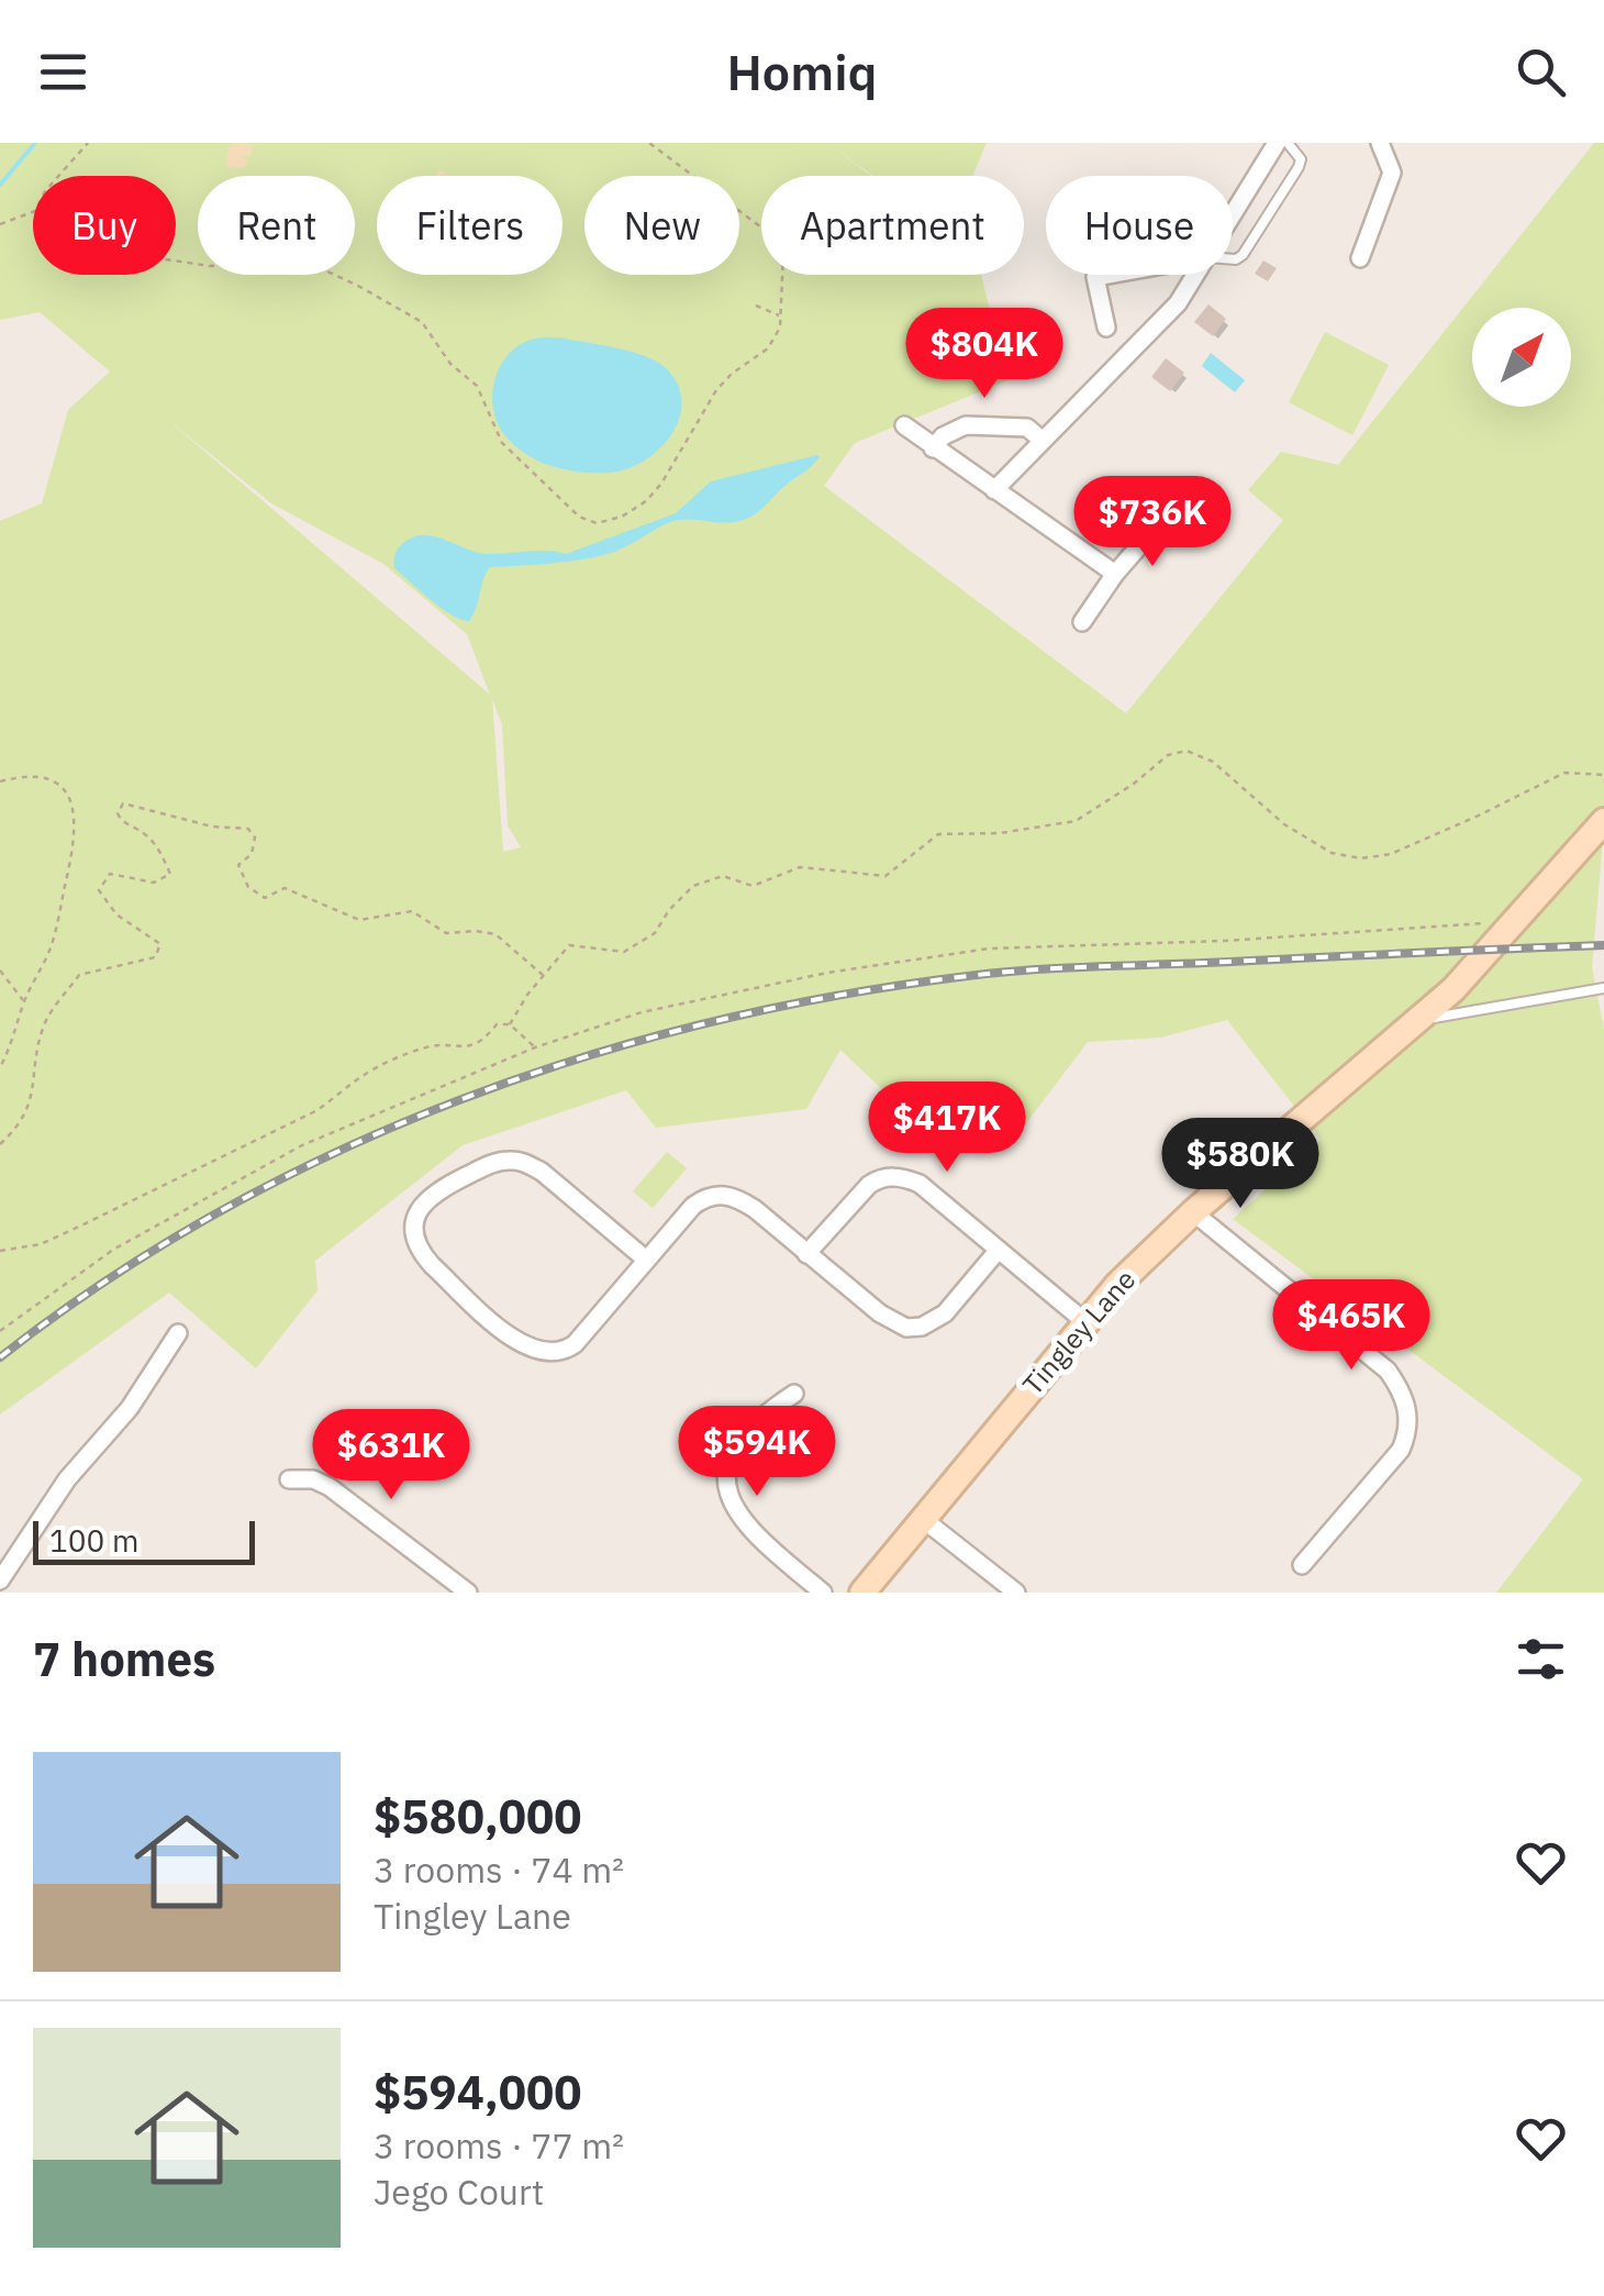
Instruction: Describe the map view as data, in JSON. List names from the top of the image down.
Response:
{
  "streets": {
    "street": ["Tingley Lane"]
  },
  "scale_bar": "100 m",
  "north": "top right",
  "page": {
    "header": "Homiq",
    "chip": [
      "Buy",
      "Rent",
      "Filters",
      "New",
      "Apartment",
      "House"
    ],
    "price": [
      "$804K",
      "$736K",
      "$417K",
      "$580K",
      "$465K",
      "$594K",
      "$631K"
    ],
    "scale": "100 m",
    "heading": "7 homes",
    "list": [
      {
        "name": "$580,000",
        "note": "3 rooms · 74 m² · Tingley Lane"
      },
      {
        "name": "$594,000",
        "note": "3 rooms · 77 m² · Jego Court"
      }
    ]
  }
}
